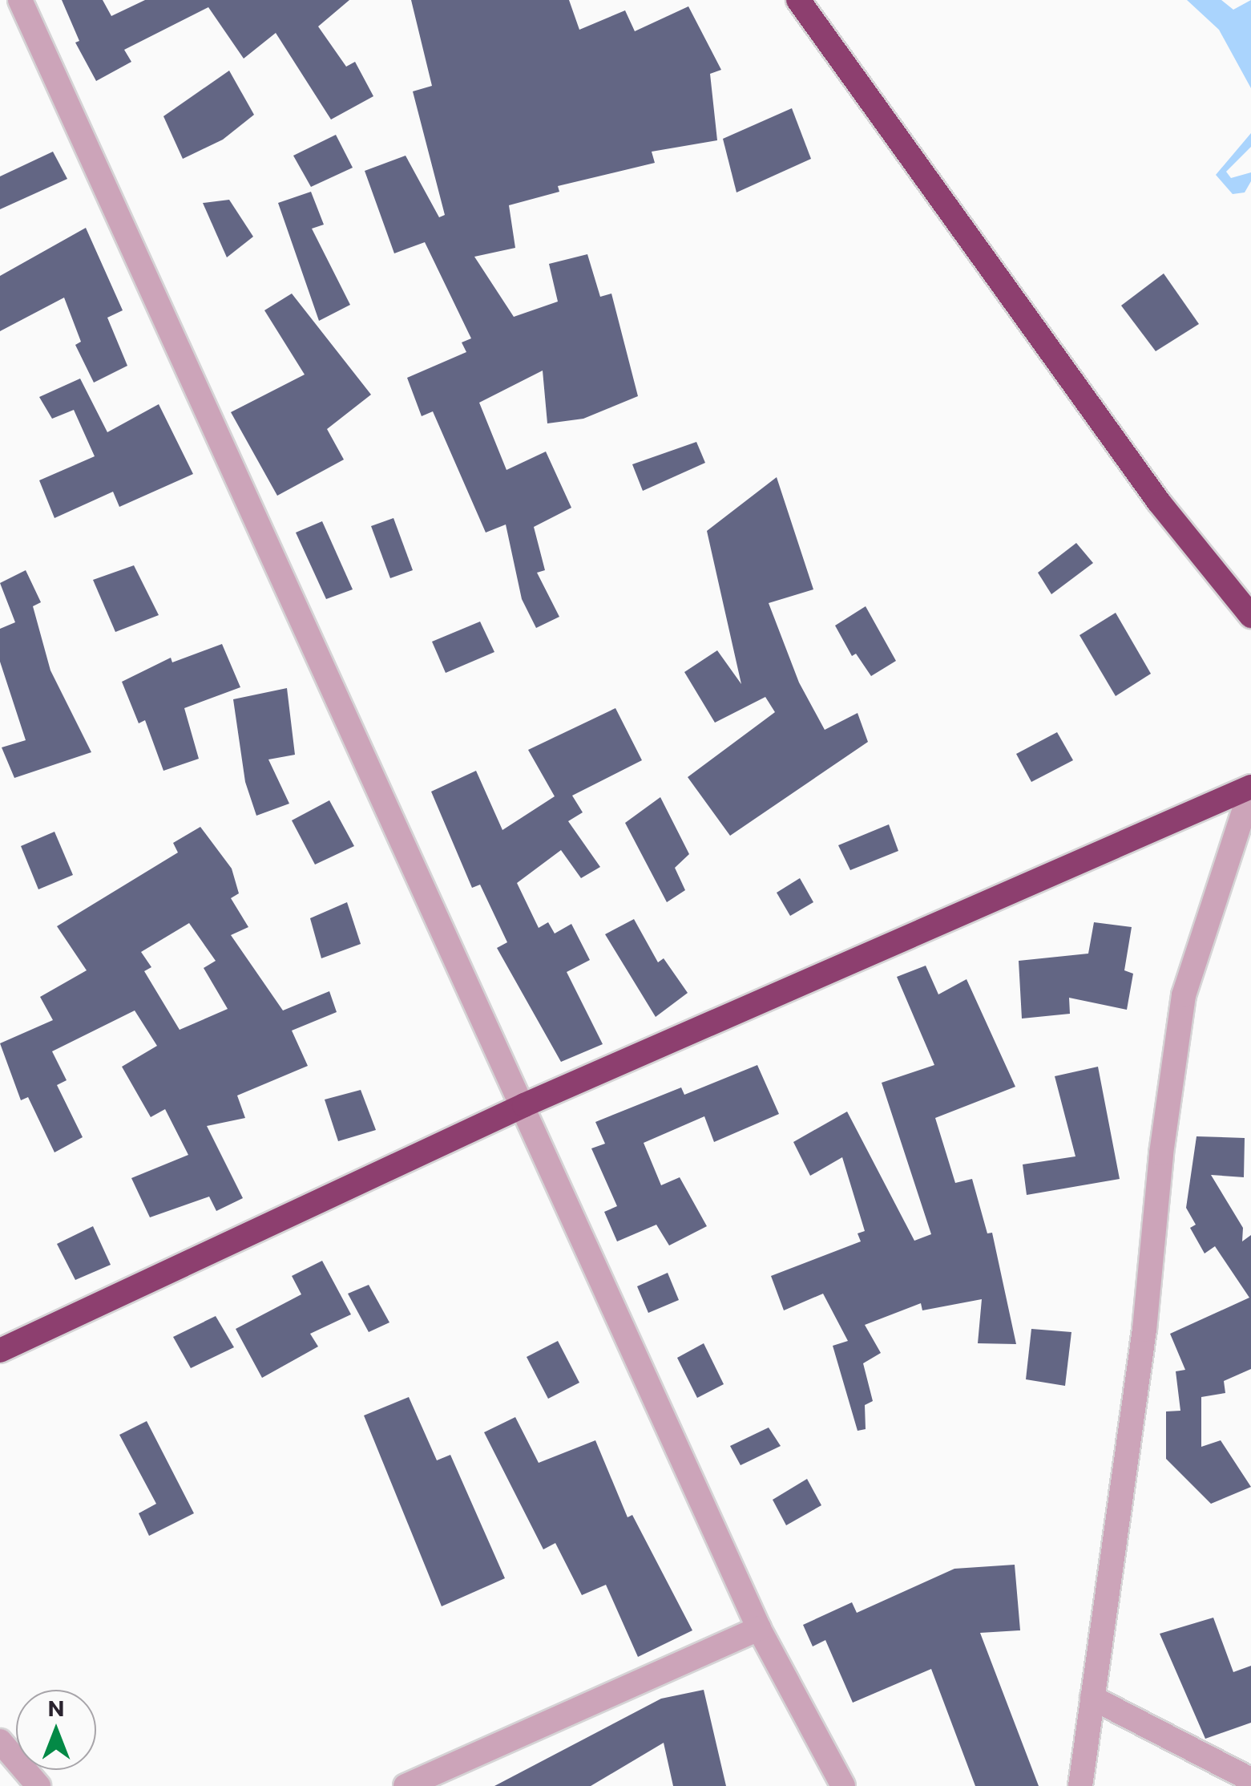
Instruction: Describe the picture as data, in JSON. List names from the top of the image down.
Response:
{
  "north": "top"
}
